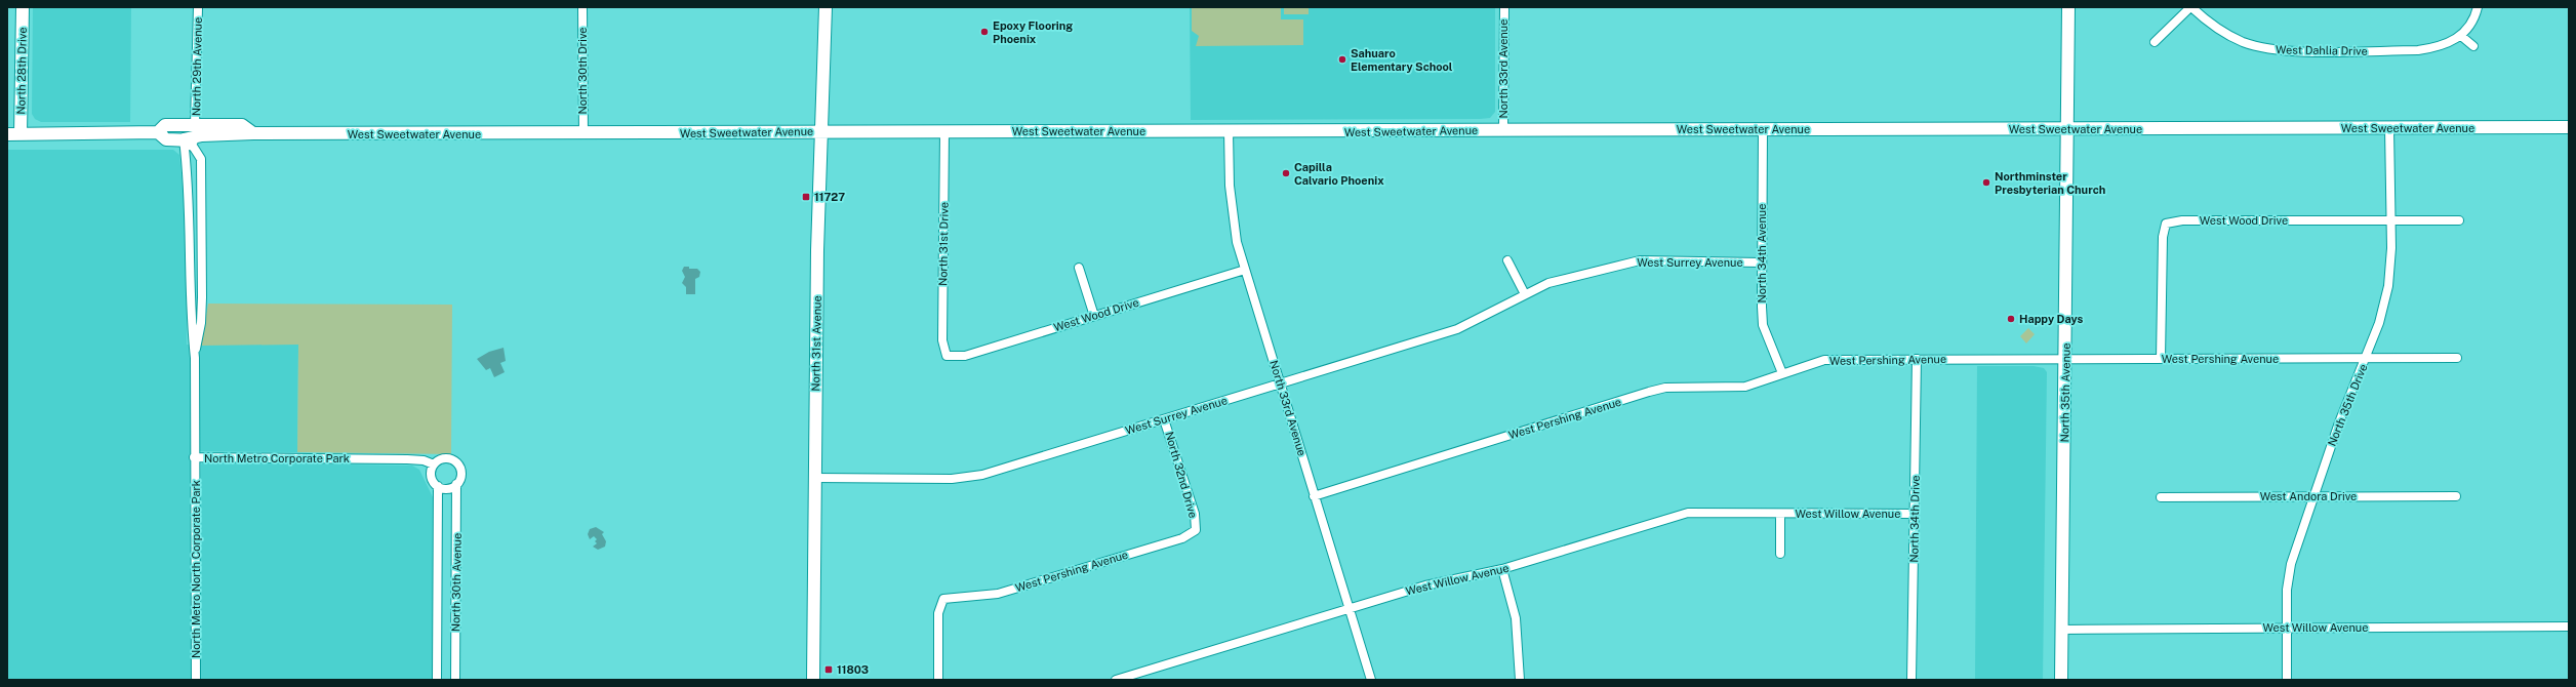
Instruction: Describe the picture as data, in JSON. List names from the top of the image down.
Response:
{
  "streets": {
    "street": [
      "West Dahlia Drive",
      "North 29th Avenue",
      "North 33rd Avenue",
      "North 28th Drive",
      "North 30th Drive",
      "West Sweetwater Avenue",
      "West Wood Drive",
      "North 31st Drive",
      "North 34th Avenue",
      "West Surrey Avenue",
      "North 31st Avenue",
      "West Pershing Avenue",
      "North 35th Avenue",
      "North 35th Drive",
      "North Metro Corporate Park",
      "North 32nd Drive",
      "West Andora Drive",
      "West Willow Avenue",
      "North 34th Drive",
      "North Metro North Corporate Park",
      "North 30th Avenue"
    ]
  },
  "crossings": [
    ["North 29th Avenue", "West Sweetwater Avenue"],
    ["North 33rd Avenue", "West Sweetwater Avenue"],
    ["North 33rd Avenue", "West Wood Drive"],
    ["North 33rd Avenue", "West Surrey Avenue"],
    ["North 33rd Avenue", "West Pershing Avenue"],
    ["North 33rd Avenue", "West Willow Avenue"],
    ["North 28th Drive", "West Sweetwater Avenue"],
    ["North 30th Drive", "West Sweetwater Avenue"],
    ["West Sweetwater Avenue", "North 31st Drive"],
    ["West Sweetwater Avenue", "North 34th Avenue"],
    ["West Sweetwater Avenue", "North 31st Avenue"],
    ["West Sweetwater Avenue", "North 35th Avenue"],
    ["West Sweetwater Avenue", "North 35th Drive"],
    ["West Sweetwater Avenue", "North Metro Corporate Park"],
    ["West Wood Drive", "North 31st Drive"],
    ["West Wood Drive", "West Pershing Avenue"],
    ["West Wood Drive", "North 35th Drive"],
    ["North 34th Avenue", "West Surrey Avenue"],
    ["North 34th Avenue", "West Pershing Avenue"],
    ["West Surrey Avenue", "North 31st Avenue"],
    ["West Surrey Avenue", "North 32nd Drive"],
    ["West Pershing Avenue", "North 35th Avenue"],
    ["West Pershing Avenue", "North 35th Drive"],
    ["West Pershing Avenue", "North 32nd Drive"],
    ["West Pershing Avenue", "North 34th Drive"],
    ["North 35th Avenue", "West Willow Avenue"],
    ["North 35th Drive", "West Andora Drive"],
    ["North 35th Drive", "West Willow Avenue"],
    ["North Metro Corporate Park", "North Metro North Corporate Park"],
    ["North Metro Corporate Park", "North 30th Avenue"],
    ["West Willow Avenue", "North 34th Drive"]
  ],
  "places": {
    "other": [
      "Epoxy Flooring Phoenix",
      "Sahuaro Elementary School",
      "Capilla Calvario Phoenix",
      "Northminster Presbyterian Church",
      "Happy Days"
    ],
    "transit": ["11727", "11803"]
  }
}
